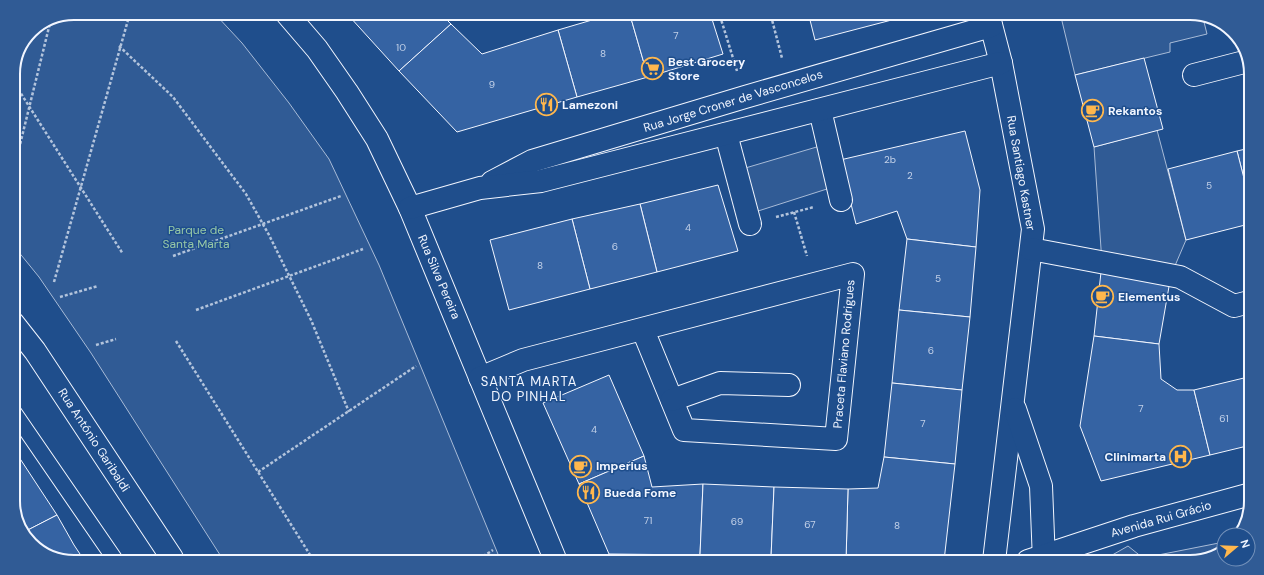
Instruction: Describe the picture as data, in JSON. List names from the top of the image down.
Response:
{
  "streets": {
    "street": [
      "Rua Jorge Croner de Vasconcelos",
      "Rua Santiago Kastner",
      "Rua Silva Pereira",
      "Praceta Flaviano Rodrigues",
      "Rua António Garibaldi",
      "Avenida Rui Grácio"
    ]
  },
  "crossings": [
    ["Rua Jorge Croner de Vasconcelos", "Rua Santiago Kastner"],
    ["Rua Jorge Croner de Vasconcelos", "Rua Silva Pereira"],
    ["Rua Silva Pereira", "Praceta Flaviano Rodrigues"]
  ],
  "districts": ["SANTA MARTA DO PINHAL"],
  "parks": ["Parque de Santa Marta"],
  "places": {
    "supermarket": ["Best Grocery Store"],
    "restaurant": ["Lamezoni", "Bueda Fome"],
    "cafe": ["Rekantos", "Elementus", "Imperius"],
    "hospital": ["Clinimarta"]
  },
  "house_numbers": [
    "7",
    "10",
    "8",
    "9",
    "2b",
    "2",
    "5",
    "4",
    "6",
    "8",
    "5",
    "6",
    "7",
    "61",
    "7",
    "4",
    "71",
    "69",
    "67",
    "8"
  ],
  "north": "right"
}
